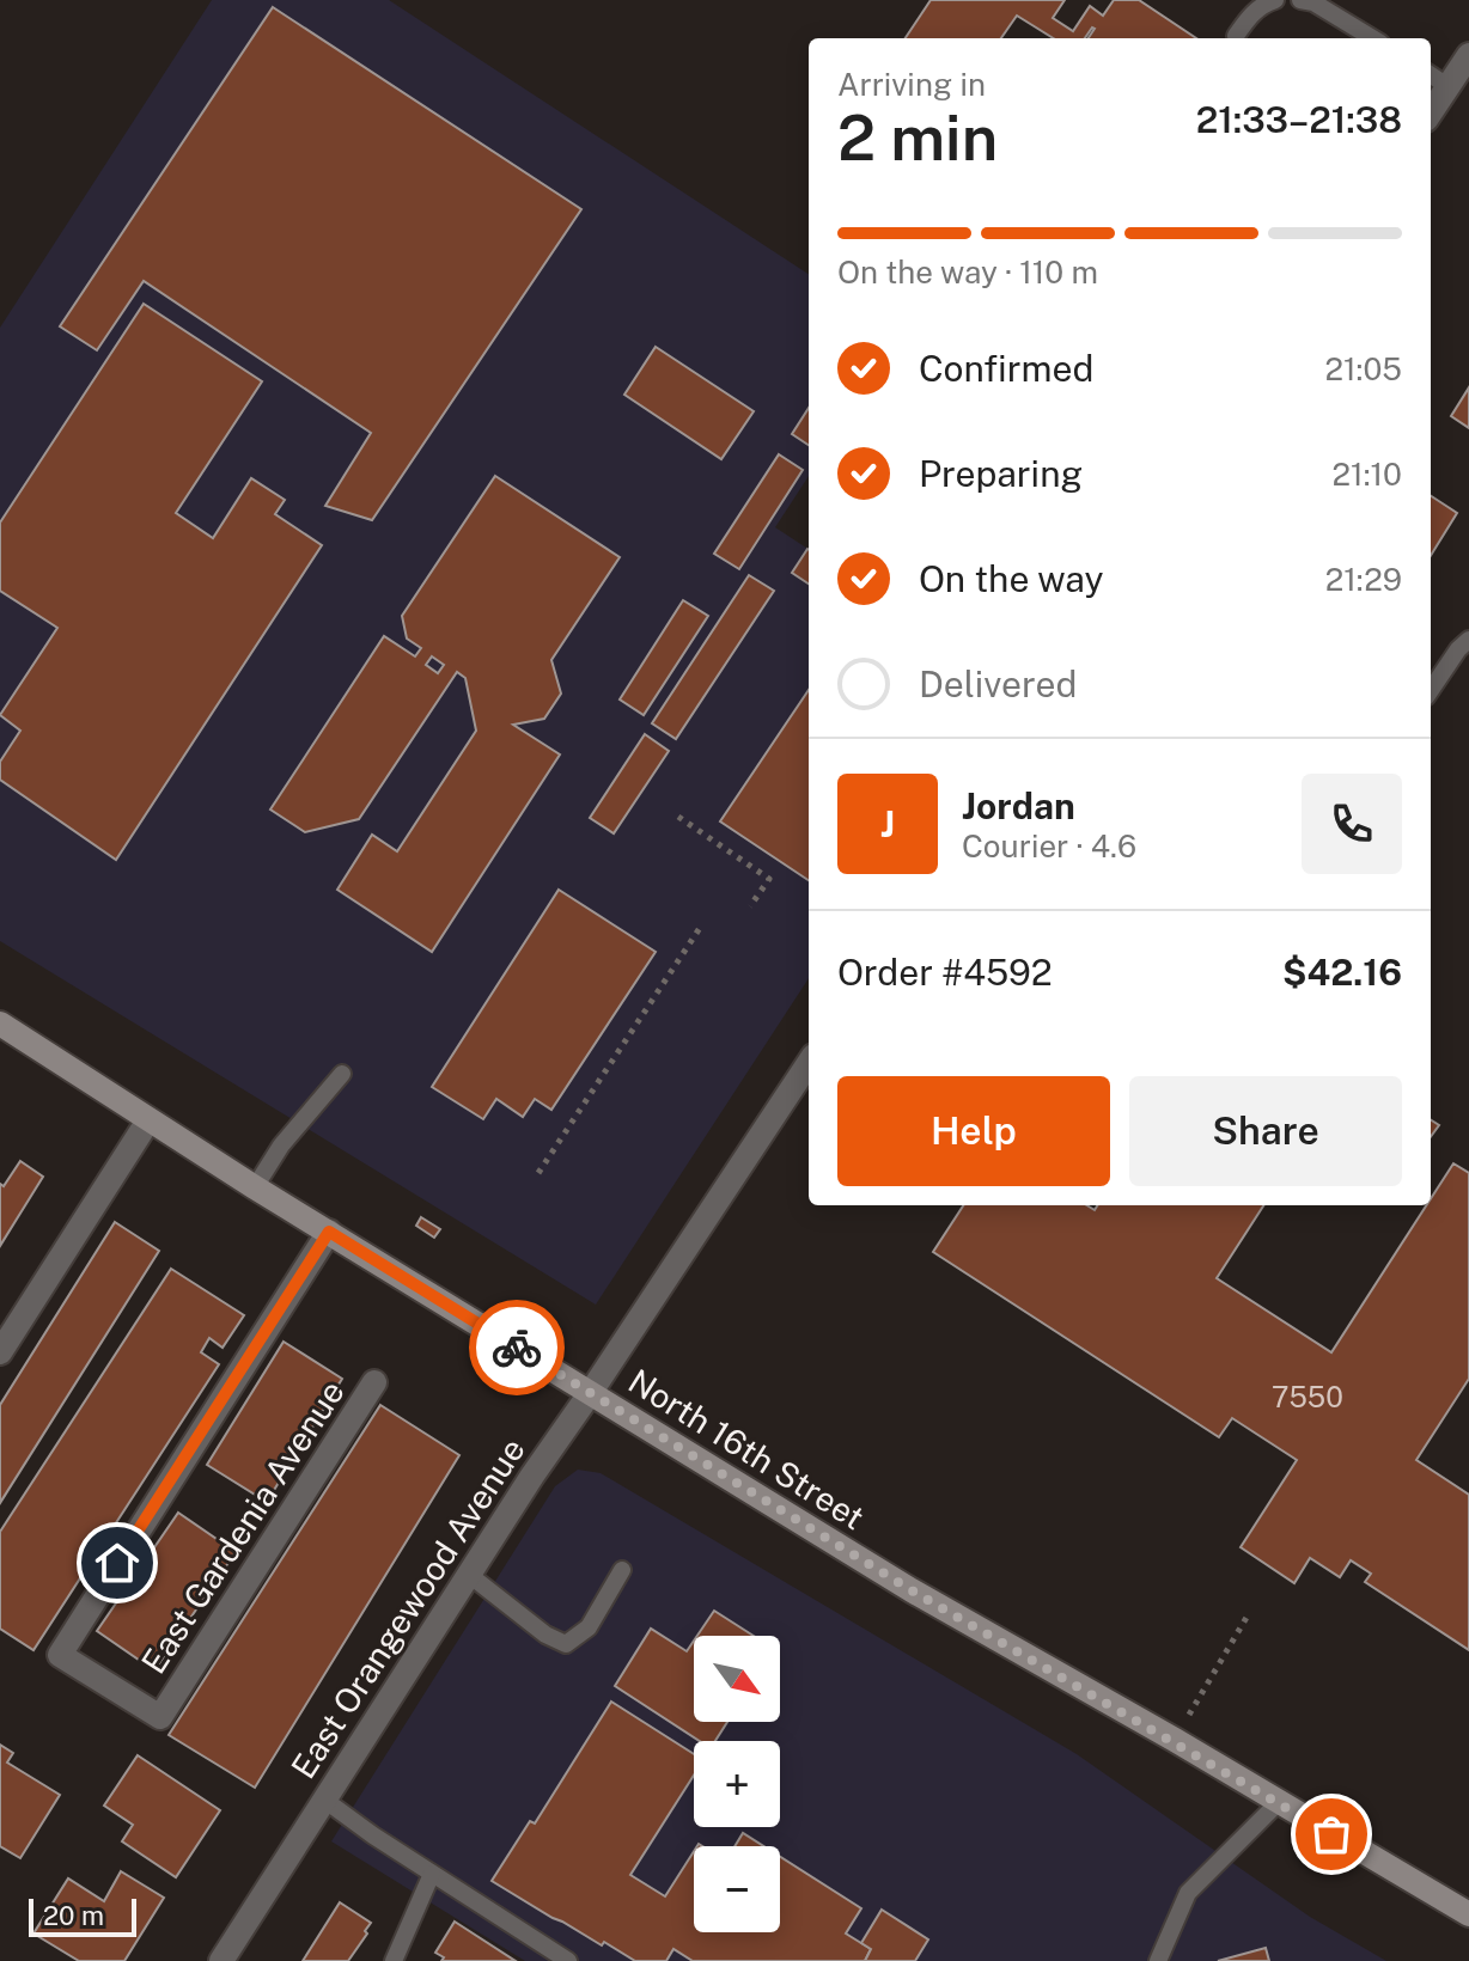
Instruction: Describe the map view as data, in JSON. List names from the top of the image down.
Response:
{
  "streets": {
    "main road": ["North 16th Street"],
    "street": ["East Gardenia Avenue", "East Orangewood Avenue"]
  },
  "crossings": [
    ["North 16th Street", "East Gardenia Avenue"],
    ["North 16th Street", "East Orangewood Avenue"]
  ],
  "house_numbers": ["7550"],
  "scale_bar": "20 m",
  "north": "bottom right",
  "page": {
    "heading": ["2 min", "Arriving in", "21:33–21:38"],
    "panel": [
      "Jordan",
      "Courier · 4.6",
      "Order #4592",
      "$42.16"
    ],
    "bar": "On the way · 110 m",
    "list": [
      ["Confirmed", "21:05"],
      ["Preparing", "21:10"],
      ["On the way", "21:29"],
      "Delivered"
    ],
    "round": "J",
    "buttons": ["Help", "Share"],
    "map_buttons": ["+", "−"],
    "scale": "20 m"
  }
}
